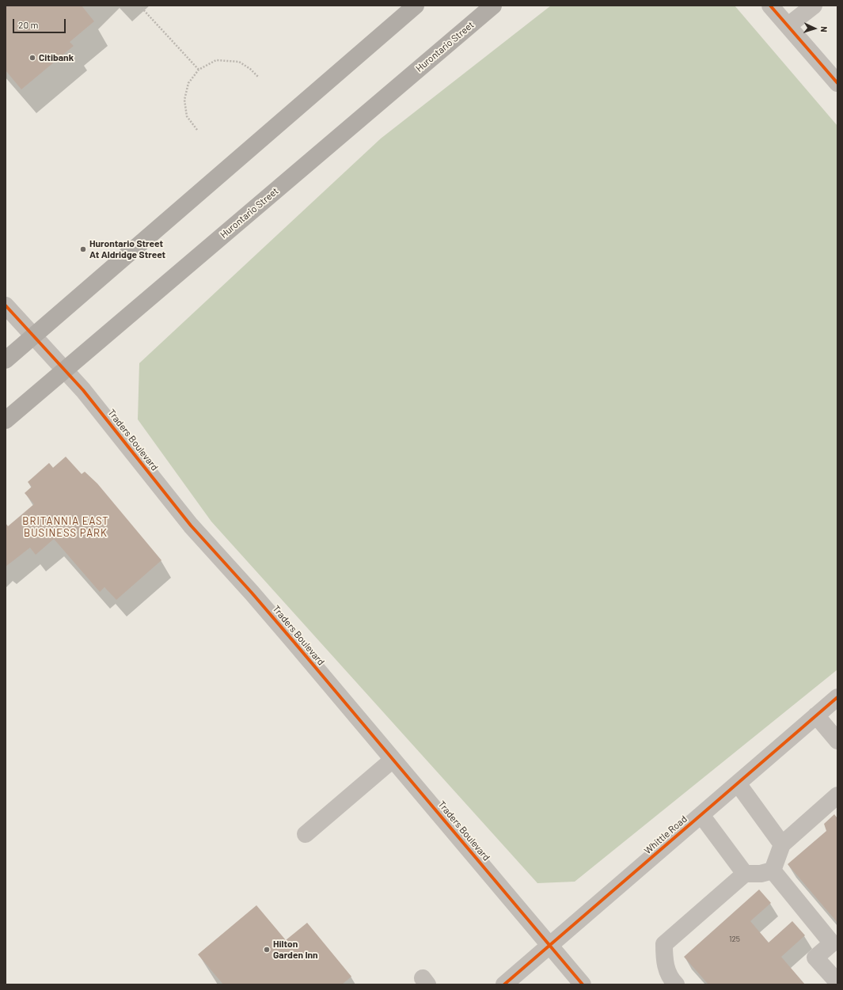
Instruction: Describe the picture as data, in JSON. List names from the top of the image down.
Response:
{
  "streets": {
    "main road": ["Hurontario Street"],
    "street": ["Traders Boulevard", "Whittle Road"]
  },
  "crossings": [
    ["Hurontario Street", "Traders Boulevard"],
    ["Traders Boulevard", "Whittle Road"]
  ],
  "districts": ["BRITANNIA EAST BUSINESS PARK"],
  "places": ["Citibank", "Hurontario Street At Aldridge Street", "Hilton Garden Inn"],
  "house_numbers": ["125"],
  "scale_bar": "20 m",
  "north": "right"
}
